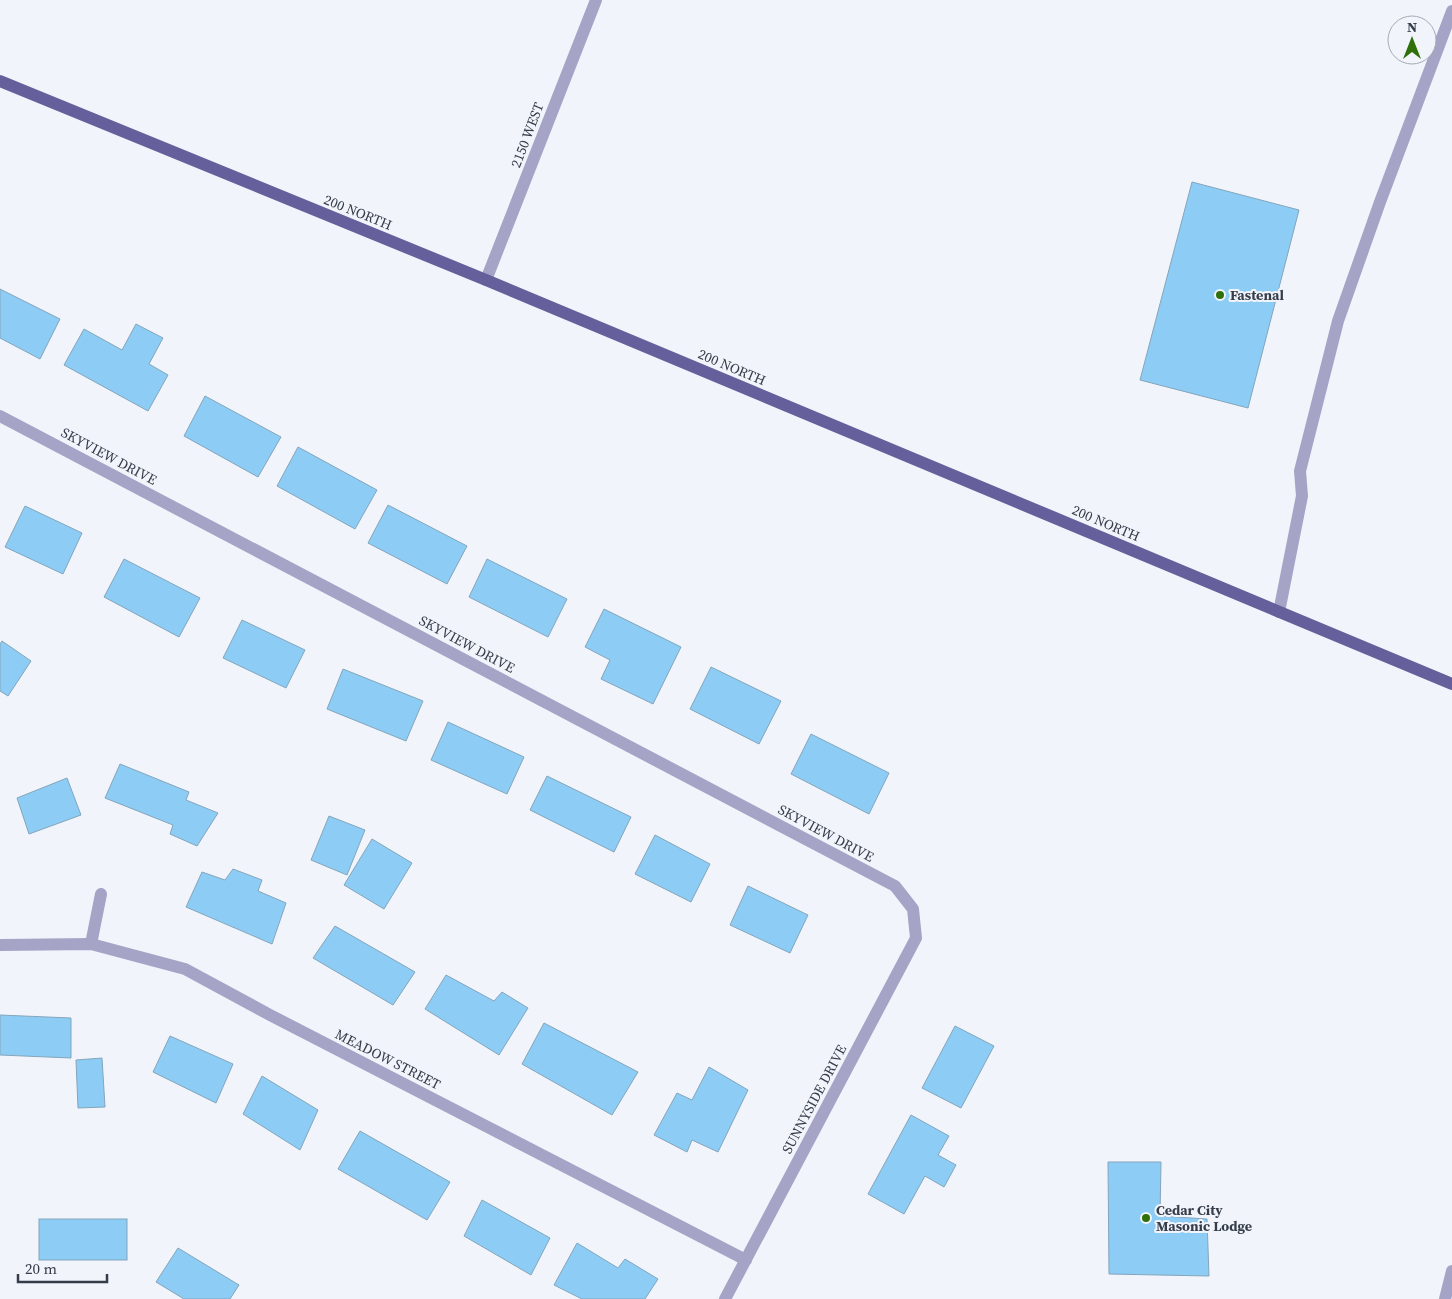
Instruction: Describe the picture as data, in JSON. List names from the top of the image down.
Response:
{
  "streets": {
    "main road": ["200 NORTH"],
    "street": [
      "2150 WEST",
      "SKYVIEW DRIVE",
      "MEADOW STREET",
      "SUNNYSIDE DRIVE"
    ]
  },
  "crossings": [
    ["2150 WEST", "200 NORTH"],
    ["SKYVIEW DRIVE", "SUNNYSIDE DRIVE"],
    ["MEADOW STREET", "SUNNYSIDE DRIVE"]
  ],
  "places": ["Fastenal", "Cedar City Masonic Lodge"],
  "scale_bar": "20 m",
  "north": "top"
}
